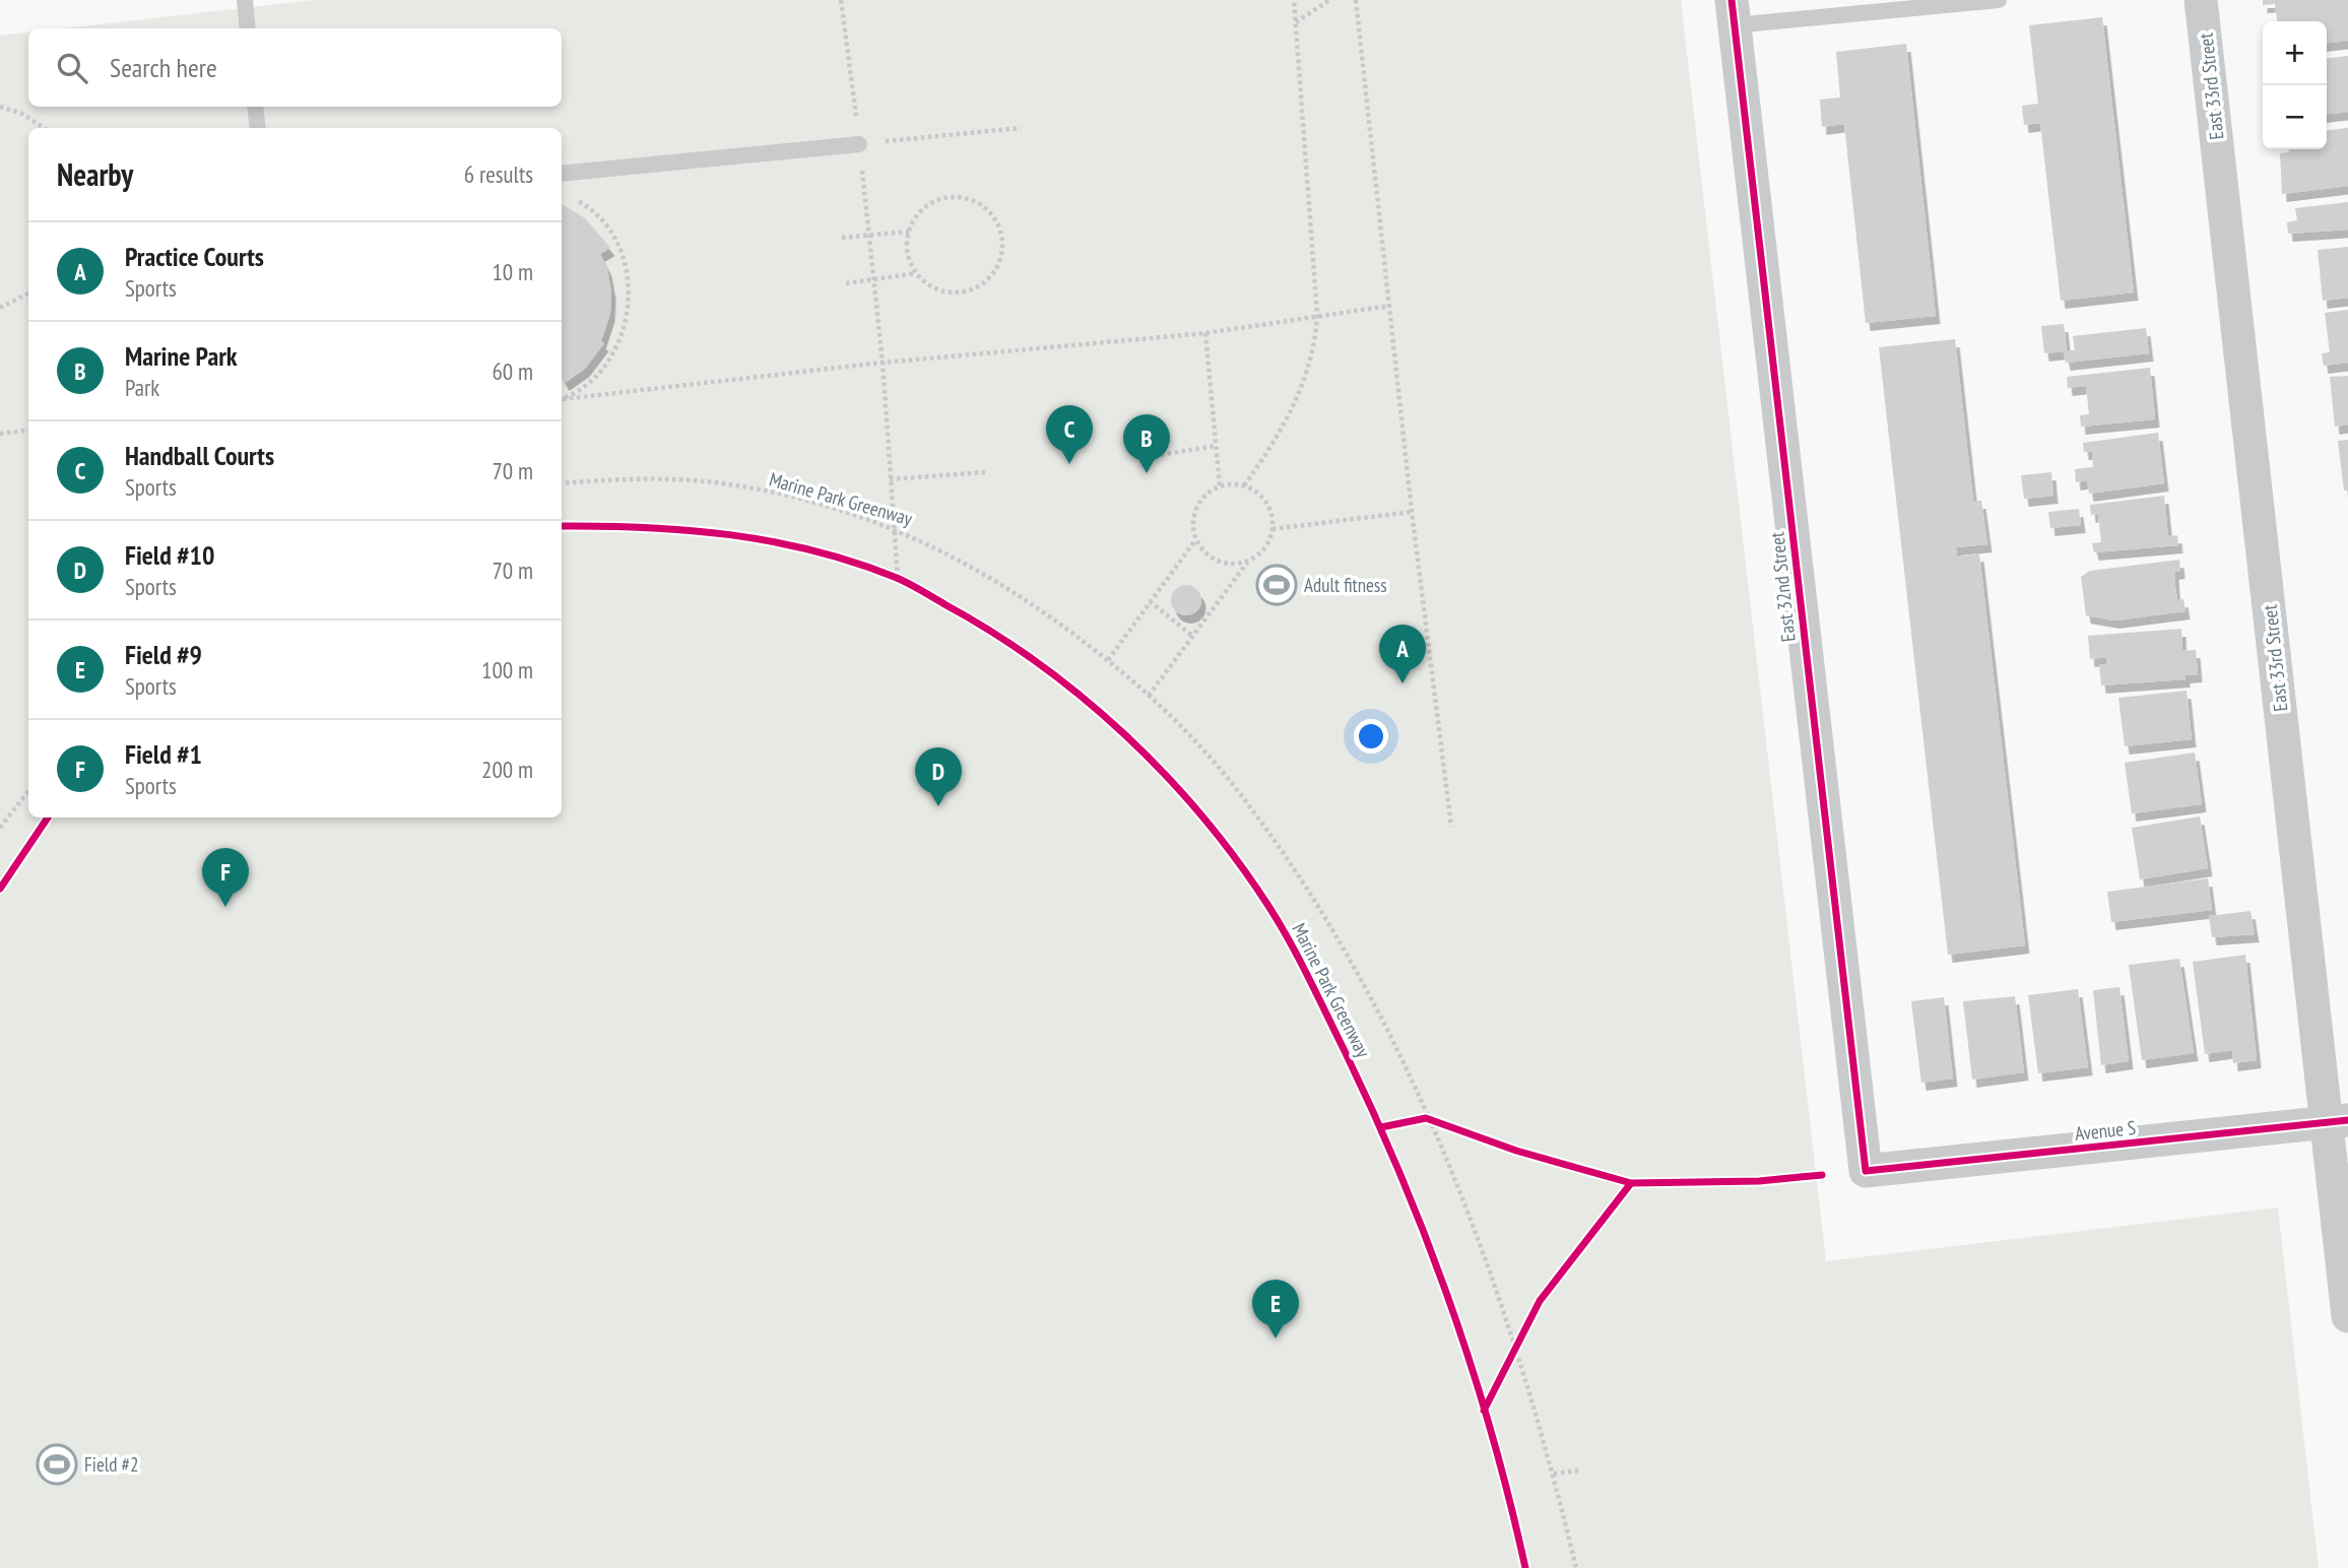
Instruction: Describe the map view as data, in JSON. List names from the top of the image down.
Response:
{
  "streets": {
    "street": ["East 33rd Street", "East 32nd Street", "Avenue S"],
    "cycle path": ["Marine Park Greenway"]
  },
  "crossings": [
    ["East 33rd Street", "Avenue S"],
    ["East 32nd Street", "Avenue S"]
  ],
  "places": {
    "sports": ["Adult fitness", "Field #2"]
  },
  "page": {
    "map_buttons": ["+", "−"],
    "search": "Search here",
    "heading": ["Nearby", "6 results"],
    "list": [
      {
        "mark": "A",
        "name": "Practice Courts",
        "note": "Sports",
        "value": "10 m"
      },
      {
        "mark": "B",
        "name": "Marine Park",
        "note": "Park",
        "value": "60 m"
      },
      {
        "mark": "C",
        "name": "Handball Courts",
        "note": "Sports",
        "value": "70 m"
      },
      {
        "mark": "D",
        "name": "Field #10",
        "note": "Sports",
        "value": "70 m"
      },
      {
        "mark": "E",
        "name": "Field #9",
        "note": "Sports",
        "value": "100 m"
      },
      {
        "mark": "F",
        "name": "Field #1",
        "note": "Sports",
        "value": "200 m"
      }
    ],
    "pins": [
      "C",
      "B",
      "A",
      "D",
      "F",
      "E"
    ]
  }
}
